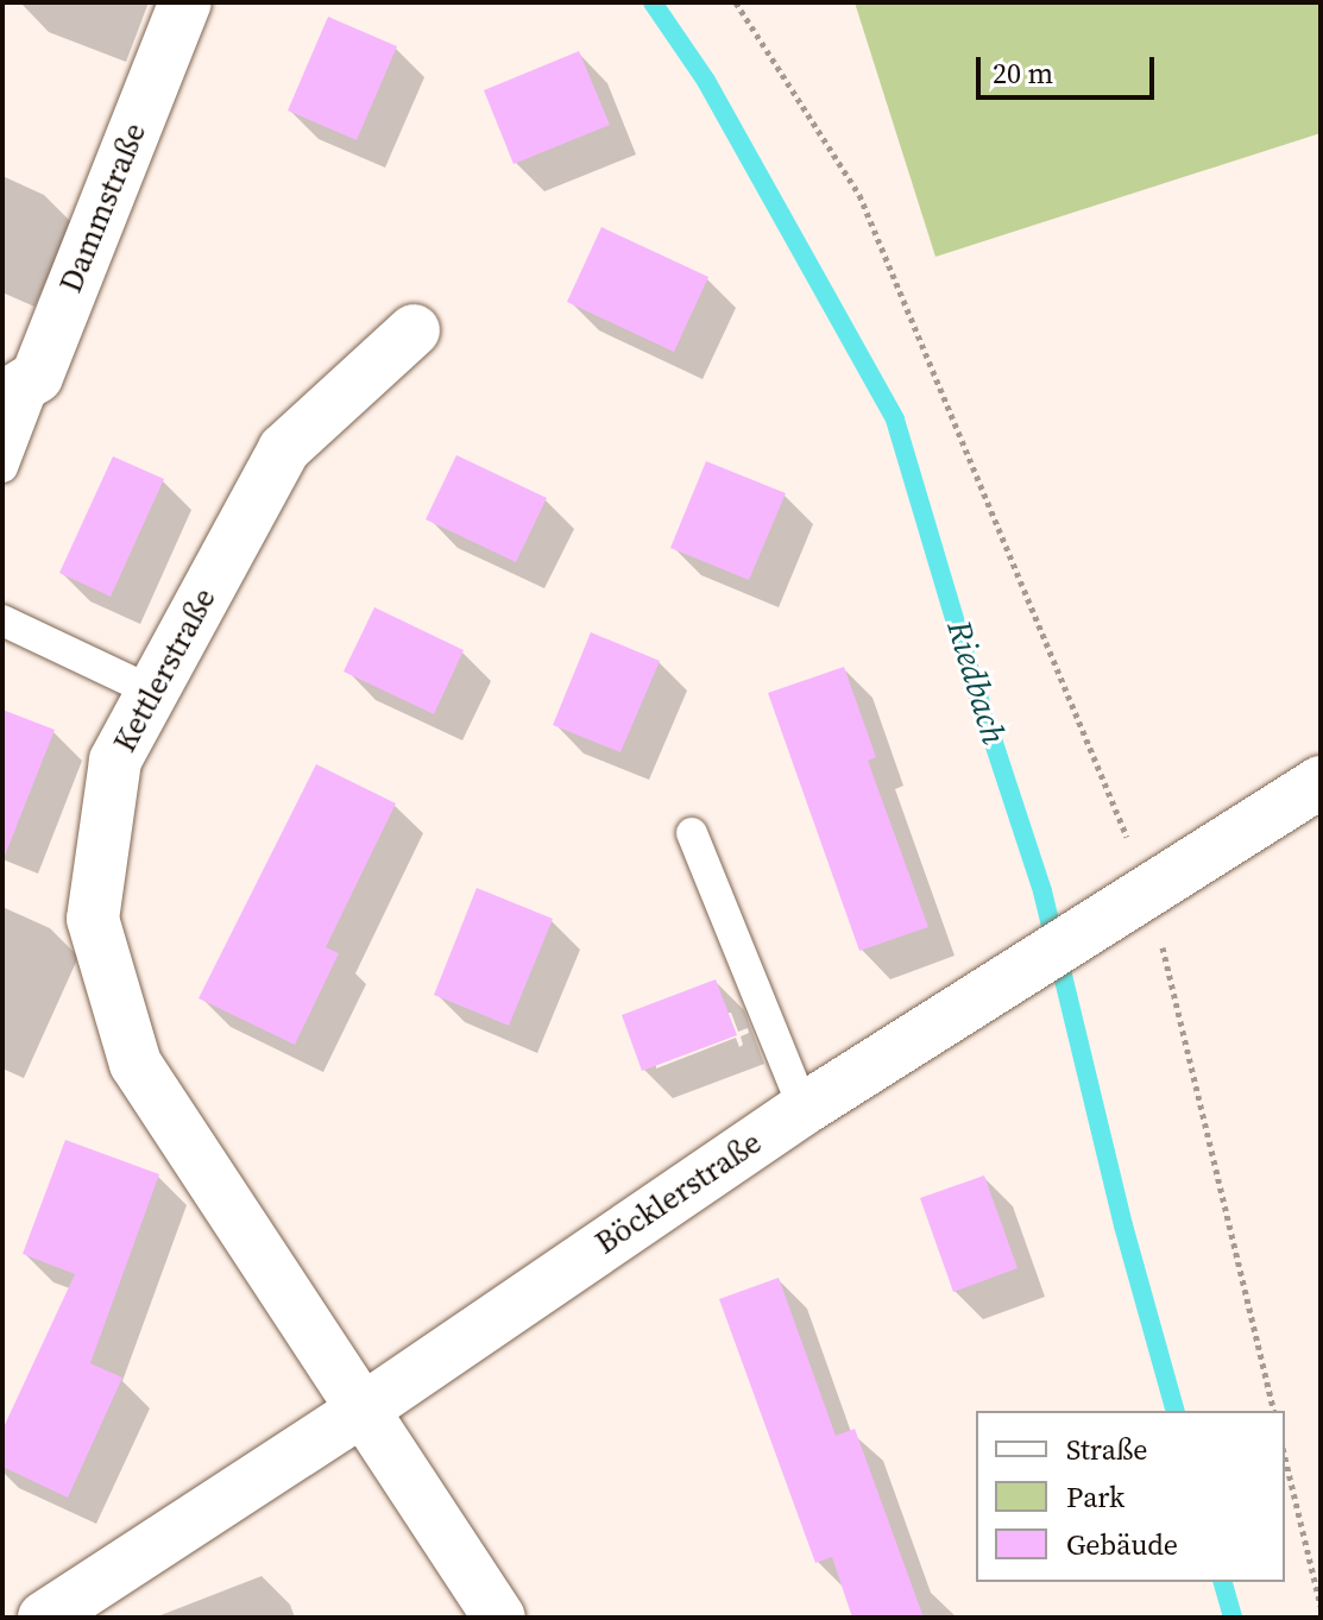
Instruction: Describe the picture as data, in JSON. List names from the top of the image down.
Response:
{
  "streets": {
    "street": ["Dammstraße", "Kettlerstraße", "Böcklerstraße"]
  },
  "crossings": [
    ["Kettlerstraße", "Böcklerstraße"]
  ],
  "water": ["Riedbach"],
  "legend": ["Straße", "Park", "Gebäude"],
  "scale_bar": "20 m"
}
